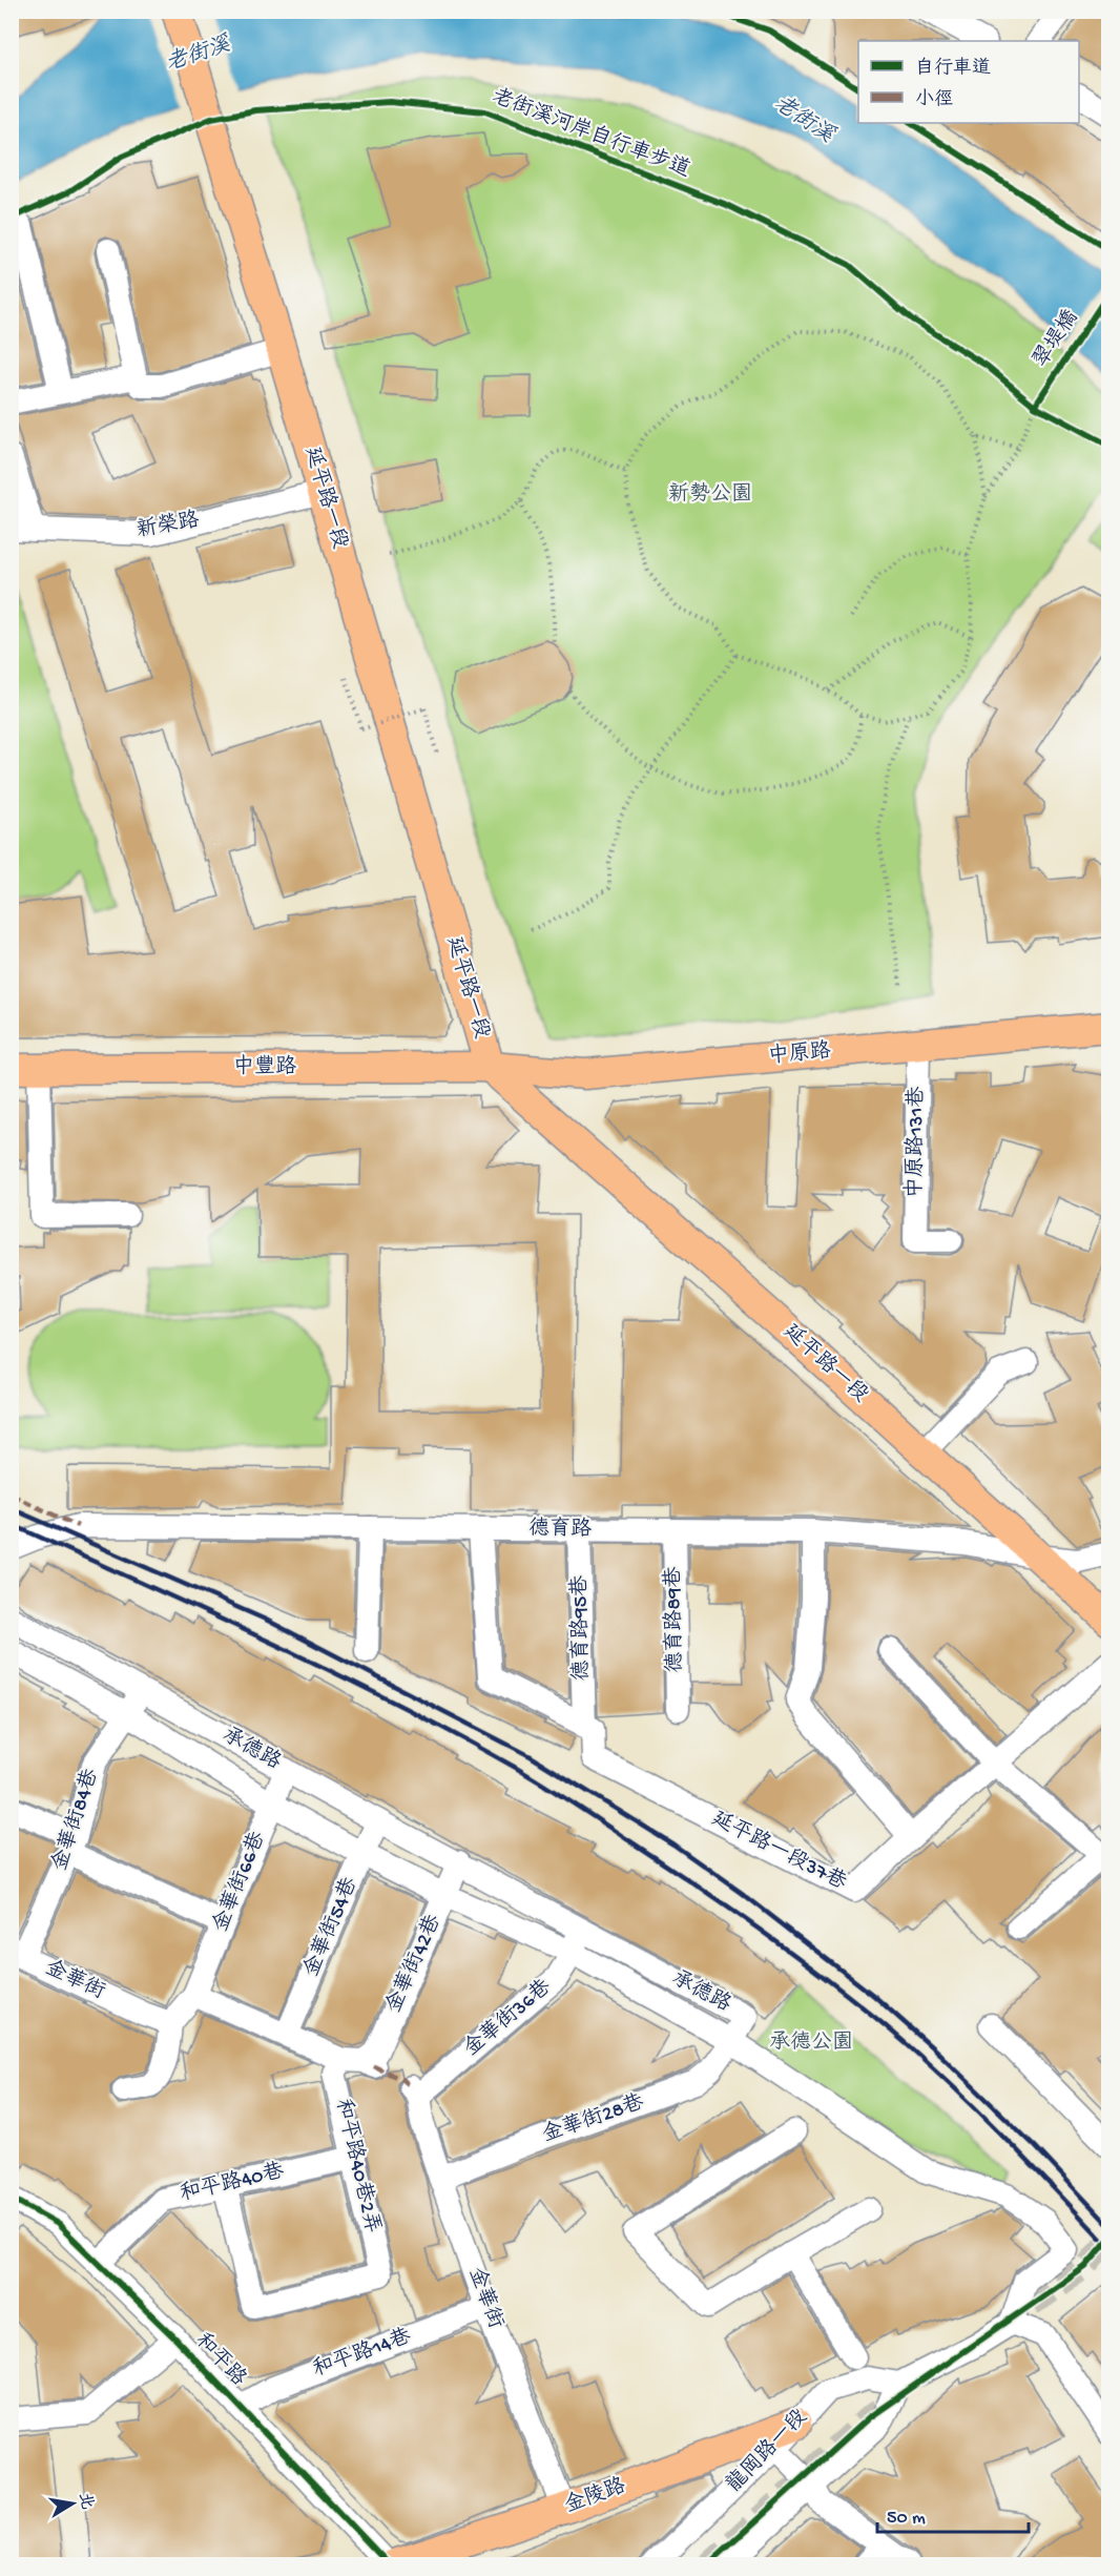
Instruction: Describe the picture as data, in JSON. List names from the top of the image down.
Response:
{
  "streets": {
    "main road": [
      "延平路一段",
      "中原路",
      "中豐路",
      "金陵路"
    ],
    "street": [
      "新榮路",
      "中原路131巷",
      "德育路",
      "德育路89巷",
      "德育路95巷",
      "承德路",
      "金華街84巷",
      "延平路一段37巷",
      "金華街66巷",
      "金華街54巷",
      "金華街42巷",
      "金華街",
      "金華街36巷",
      "金華街28巷",
      "和平路40巷2弄",
      "和平路40巷",
      "和平路14巷",
      "和平路",
      "龍岡路一段"
    ],
    "cycle path": ["老街溪河岸自行車步道", "翠堤橋"]
  },
  "crossings": [
    ["延平路一段", "新榮路"],
    ["延平路一段", "中原路"],
    ["延平路一段", "中豐路"],
    ["延平路一段", "德育路"],
    ["中原路", "中豐路"],
    ["中原路", "中原路131巷"],
    ["德育路", "德育路89巷"],
    ["德育路", "德育路95巷"],
    ["德育路95巷", "延平路一段37巷"],
    ["承德路", "金華街84巷"],
    ["承德路", "金華街66巷"],
    ["承德路", "金華街54巷"],
    ["承德路", "金華街42巷"],
    ["承德路", "金華街36巷"],
    ["承德路", "金華街28巷"],
    ["金華街84巷", "金華街"],
    ["金華街42巷", "和平路40巷2弄"],
    ["金華街", "金華街36巷"],
    ["金華街", "金華街28巷"],
    ["金華街", "和平路14巷"],
    ["金華街", "金陵路"],
    ["和平路40巷2弄", "和平路40巷"],
    ["和平路40巷", "和平路"],
    ["和平路14巷", "和平路"],
    ["和平路", "金陵路"],
    ["龍岡路一段", "金陵路"]
  ],
  "water": ["老街溪"],
  "parks": ["新勢公園", "承德公園"],
  "legend": ["自行車道", "小徑"],
  "scale_bar": "50 m",
  "north": "right"
}
